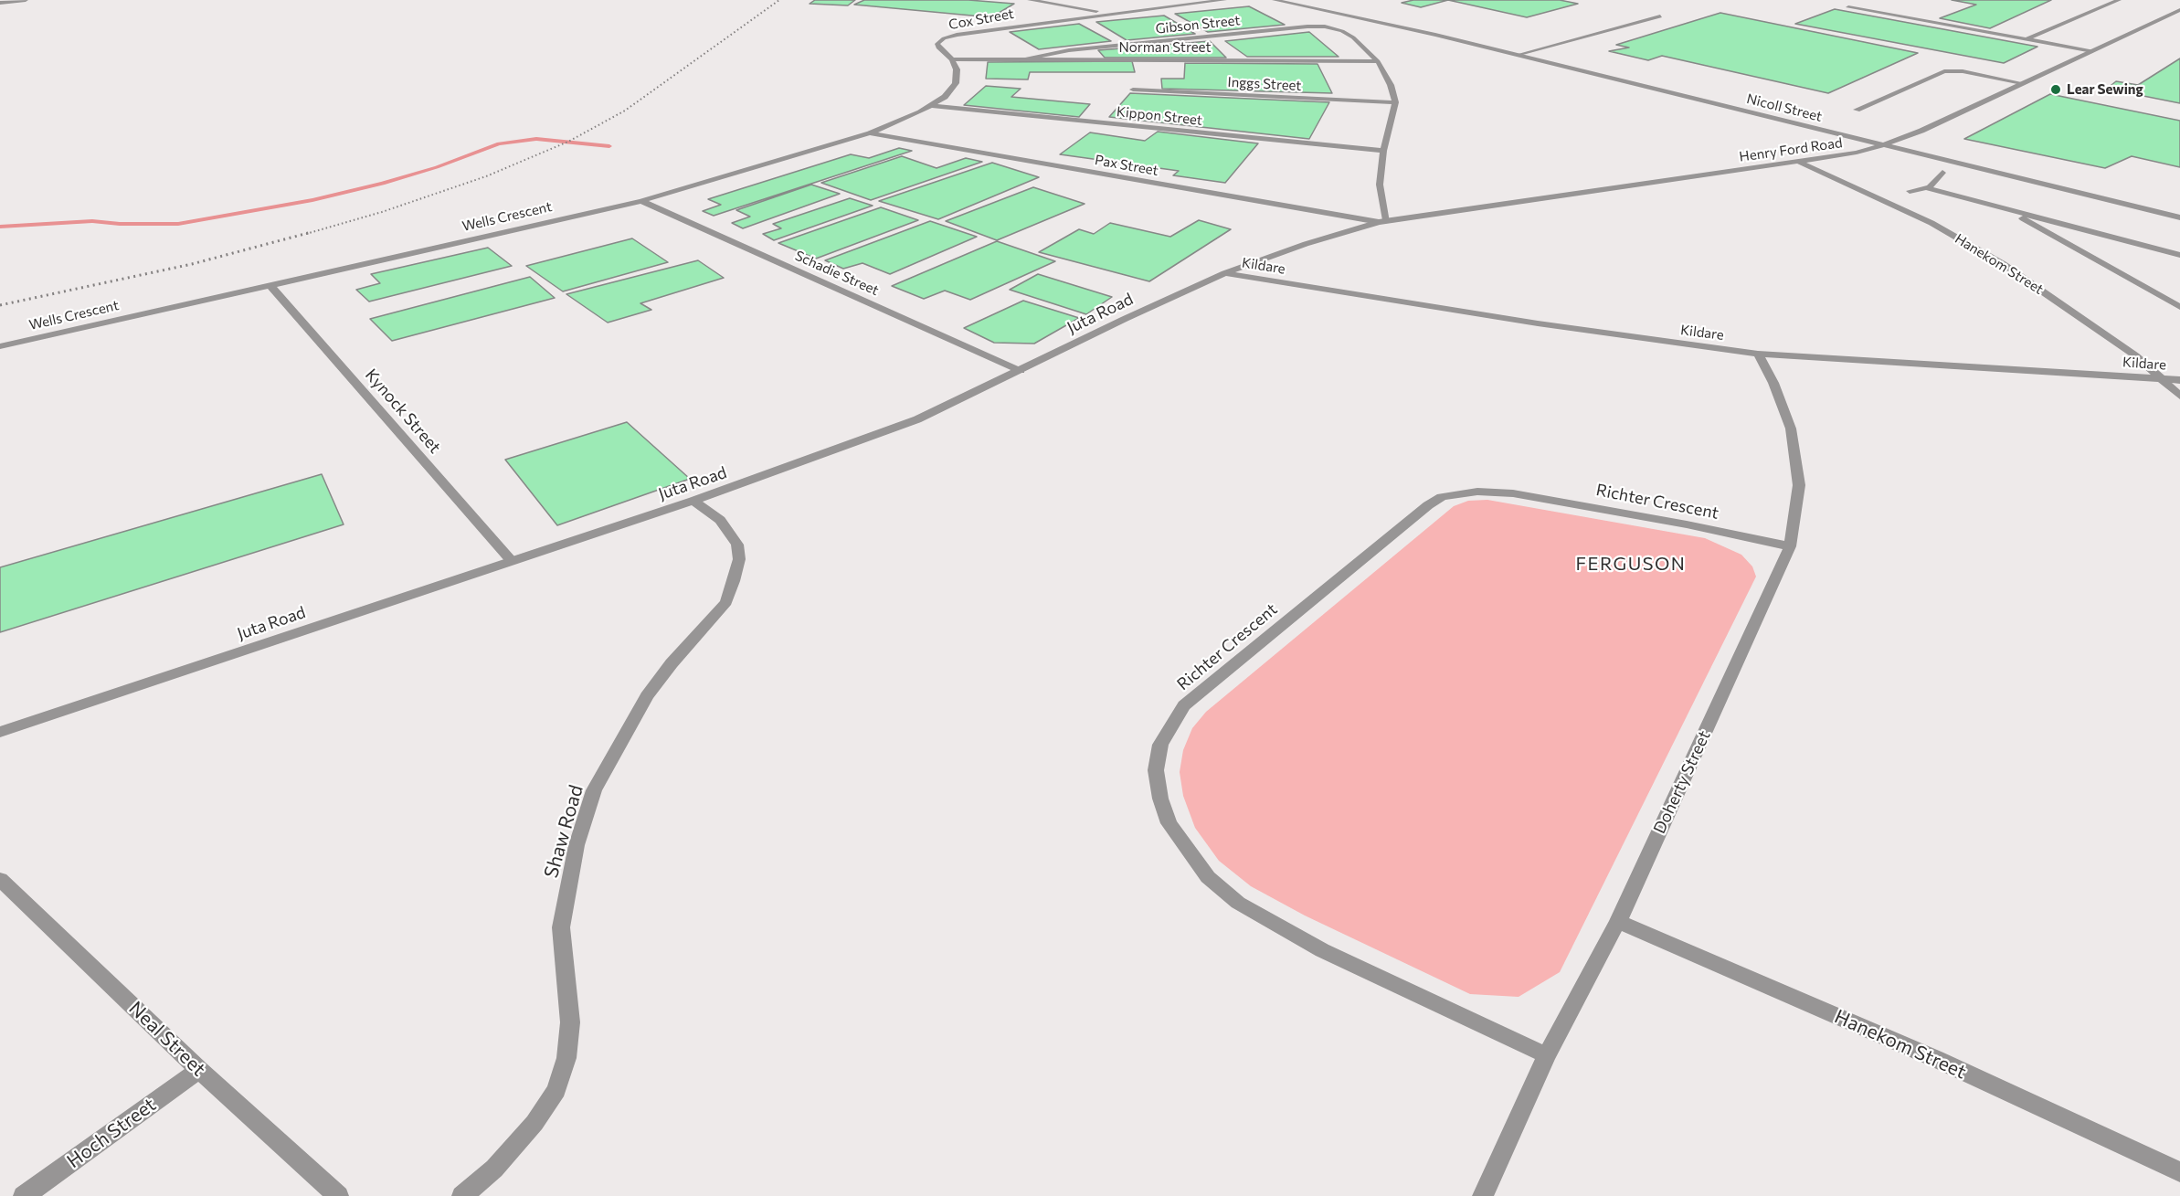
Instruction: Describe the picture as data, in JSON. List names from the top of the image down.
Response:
{
  "streets": {
    "street": [
      "Cox Street",
      "Gibson Street",
      "Norman Street",
      "Inggs Street",
      "Nicoll Street",
      "Kippon Street",
      "Henry Ford Road",
      "Pax Street",
      "Wells Crescent",
      "Hanekom Street",
      "Kildare",
      "Schadie Street",
      "Juta Road",
      "Kynock Street",
      "Richter Crescent",
      "Doherty Street",
      "Shaw Road",
      "Neal Street",
      "Hoch Street"
    ]
  },
  "crossings": [
    ["Cox Street", "Norman Street"],
    ["Cox Street", "Wells Crescent"],
    ["Gibson Street", "Norman Street"],
    ["Norman Street", "Wells Crescent"],
    ["Nicoll Street", "Henry Ford Road"],
    ["Kippon Street", "Wells Crescent"],
    ["Henry Ford Road", "Pax Street"],
    ["Henry Ford Road", "Hanekom Street"],
    ["Henry Ford Road", "Juta Road"],
    ["Pax Street", "Wells Crescent"],
    ["Pax Street", "Juta Road"],
    ["Wells Crescent", "Schadie Street"],
    ["Wells Crescent", "Kynock Street"],
    ["Hanekom Street", "Kildare"],
    ["Hanekom Street", "Doherty Street"],
    ["Kildare", "Juta Road"],
    ["Kildare", "Doherty Street"],
    ["Schadie Street", "Juta Road"],
    ["Juta Road", "Kynock Street"],
    ["Juta Road", "Shaw Road"],
    ["Richter Crescent", "Doherty Street"],
    ["Neal Street", "Hoch Street"]
  ],
  "districts": ["FERGUSON"],
  "places": ["Lear Sewing"]
}
